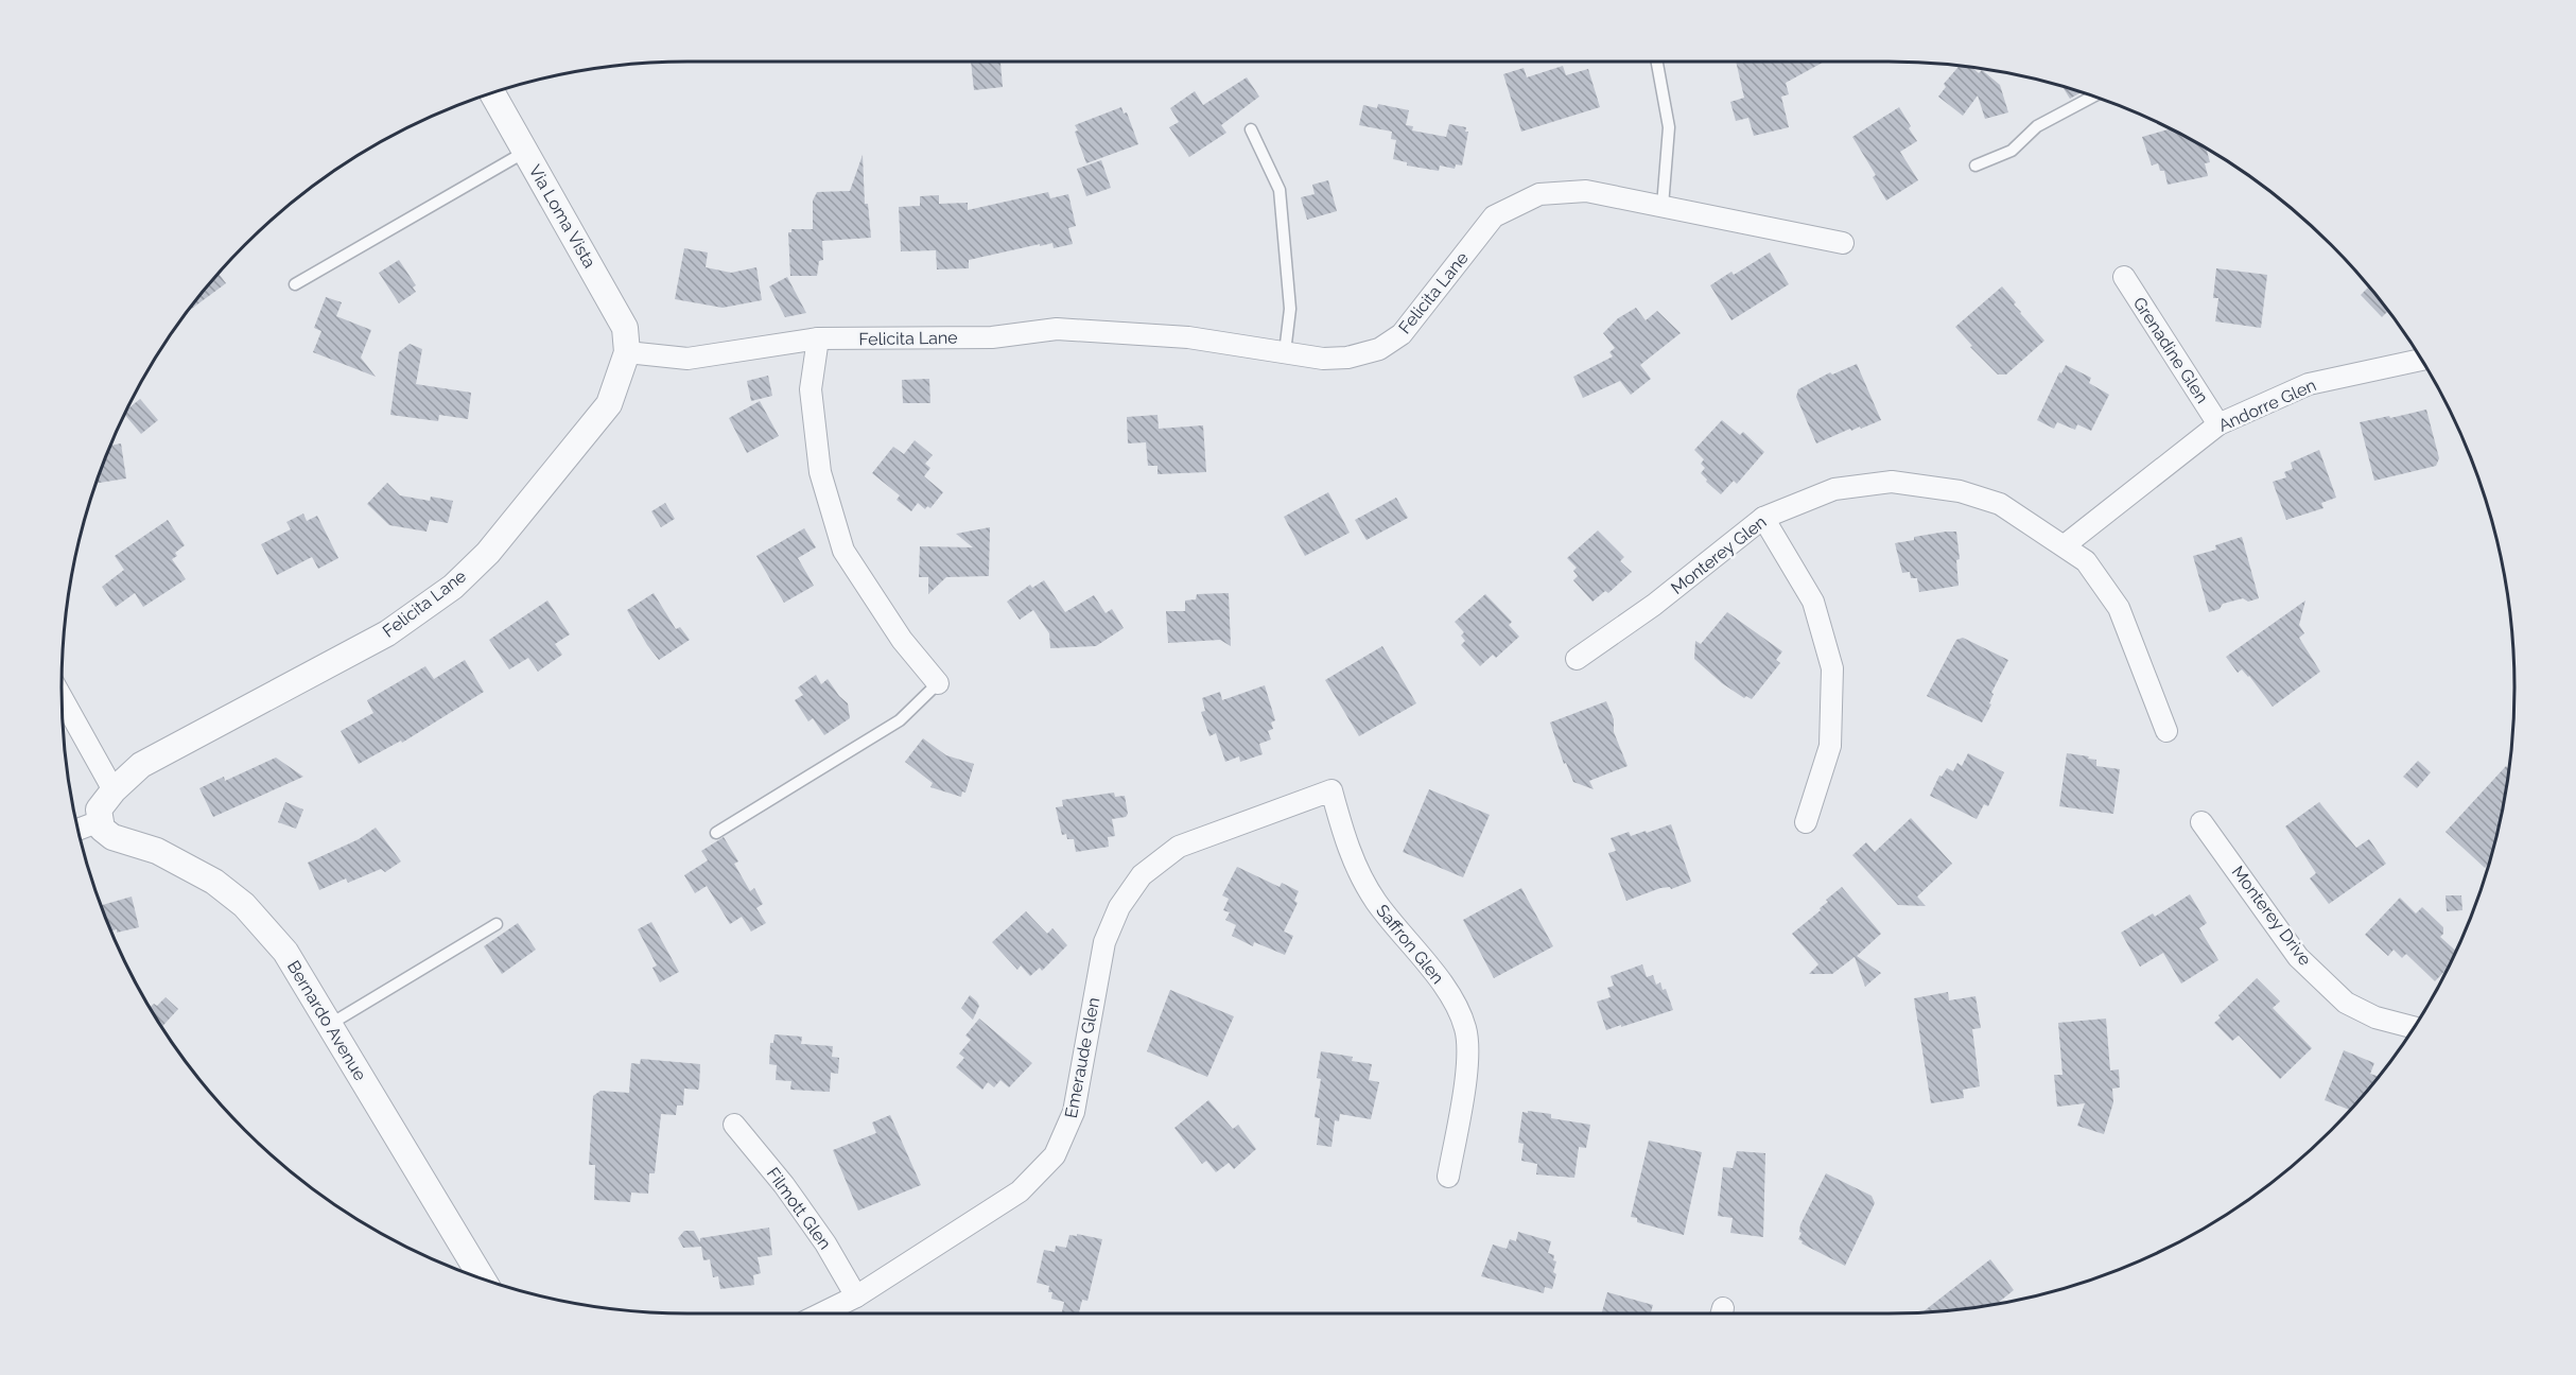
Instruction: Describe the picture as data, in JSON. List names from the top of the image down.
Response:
{
  "streets": {
    "street": [
      "Via Loma Vista",
      "Felicita Lane",
      "Grenadine Glen",
      "Andorre Glen",
      "Monterey Glen",
      "Monterey Drive",
      "Saffron Glen",
      "Bernardo Avenue",
      "Emeraude Glen",
      "Filmott Glen"
    ]
  },
  "crossings": [
    ["Via Loma Vista", "Felicita Lane"],
    ["Felicita Lane", "Bernardo Avenue"],
    ["Grenadine Glen", "Andorre Glen"],
    ["Andorre Glen", "Monterey Glen"],
    ["Saffron Glen", "Emeraude Glen"],
    ["Emeraude Glen", "Filmott Glen"]
  ]
}
